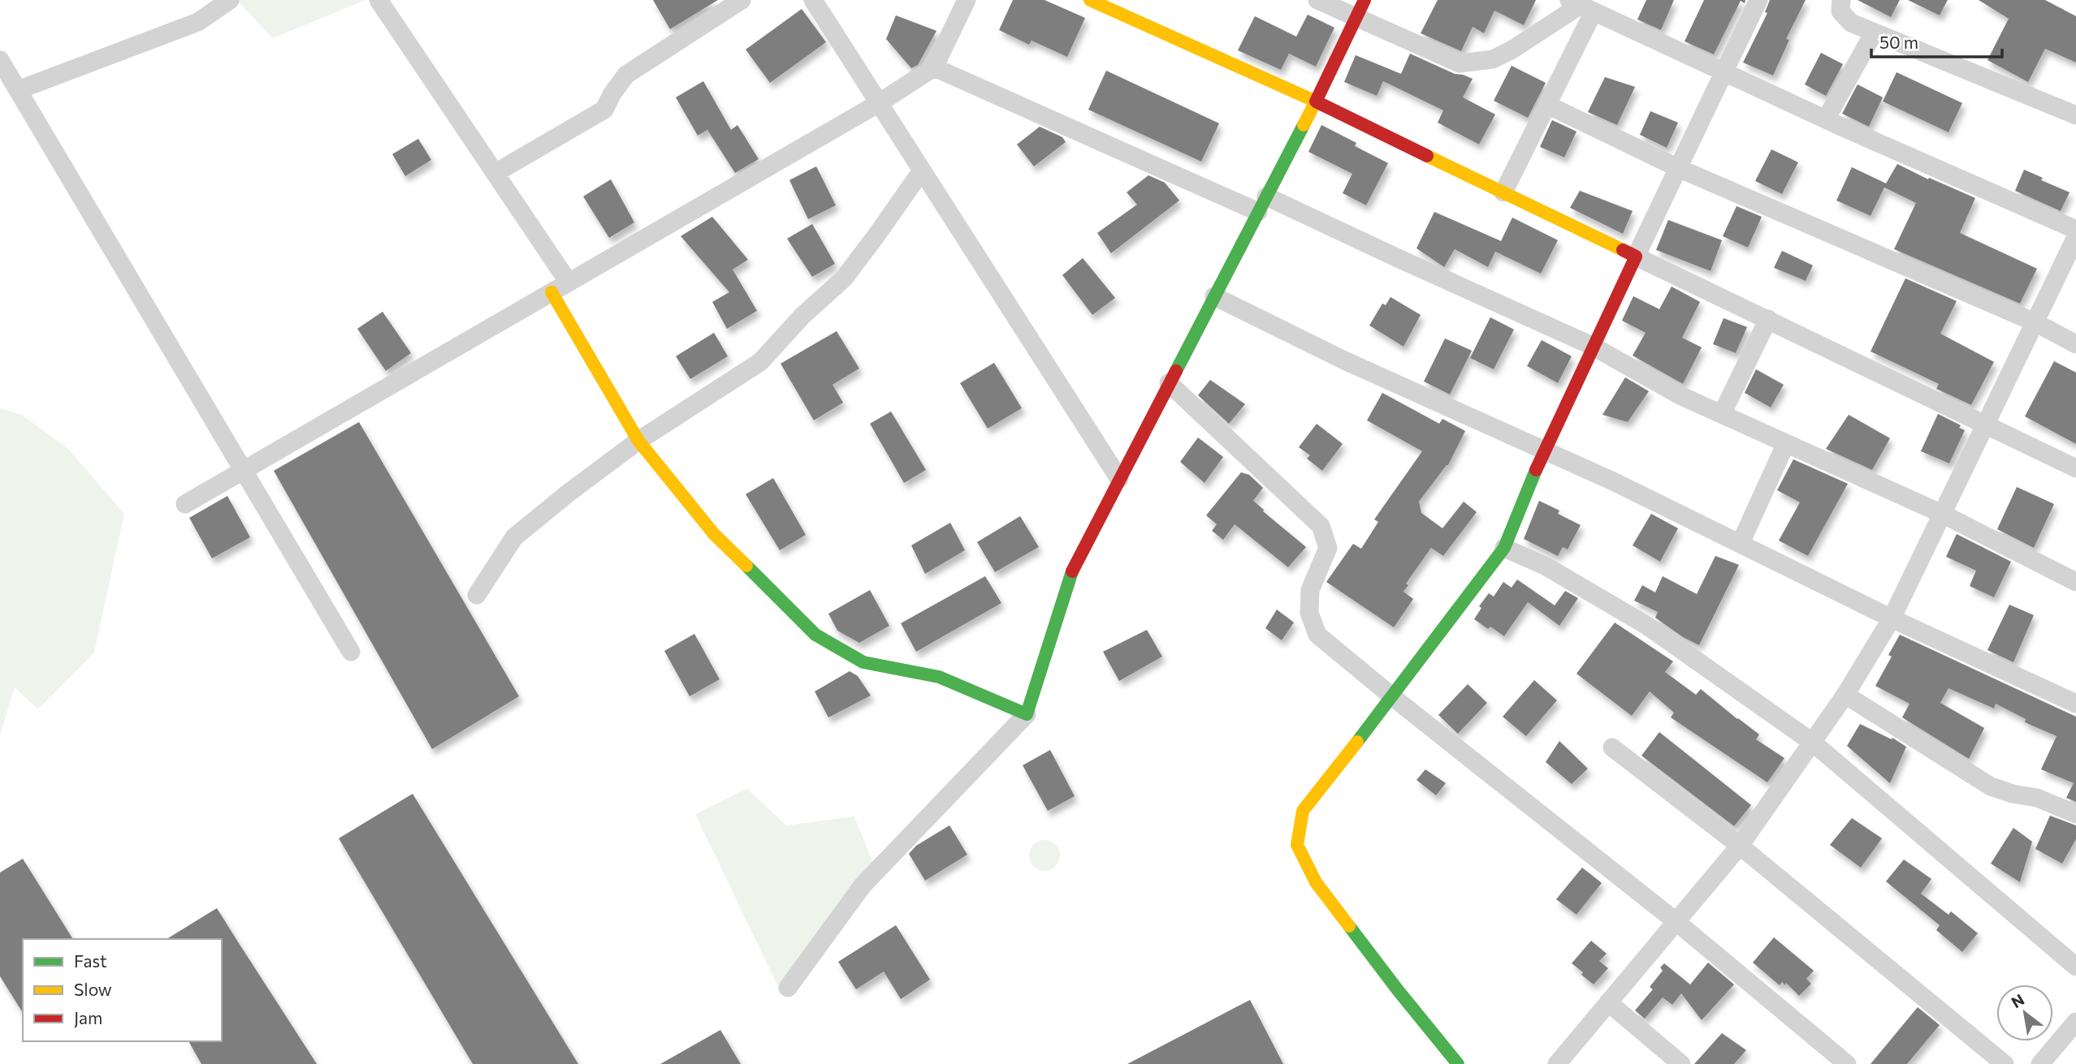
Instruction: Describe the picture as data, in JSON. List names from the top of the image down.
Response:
{
  "legend": ["Fast", "Slow", "Jam"],
  "scale_bar": "50 m",
  "north": "top left"
}
